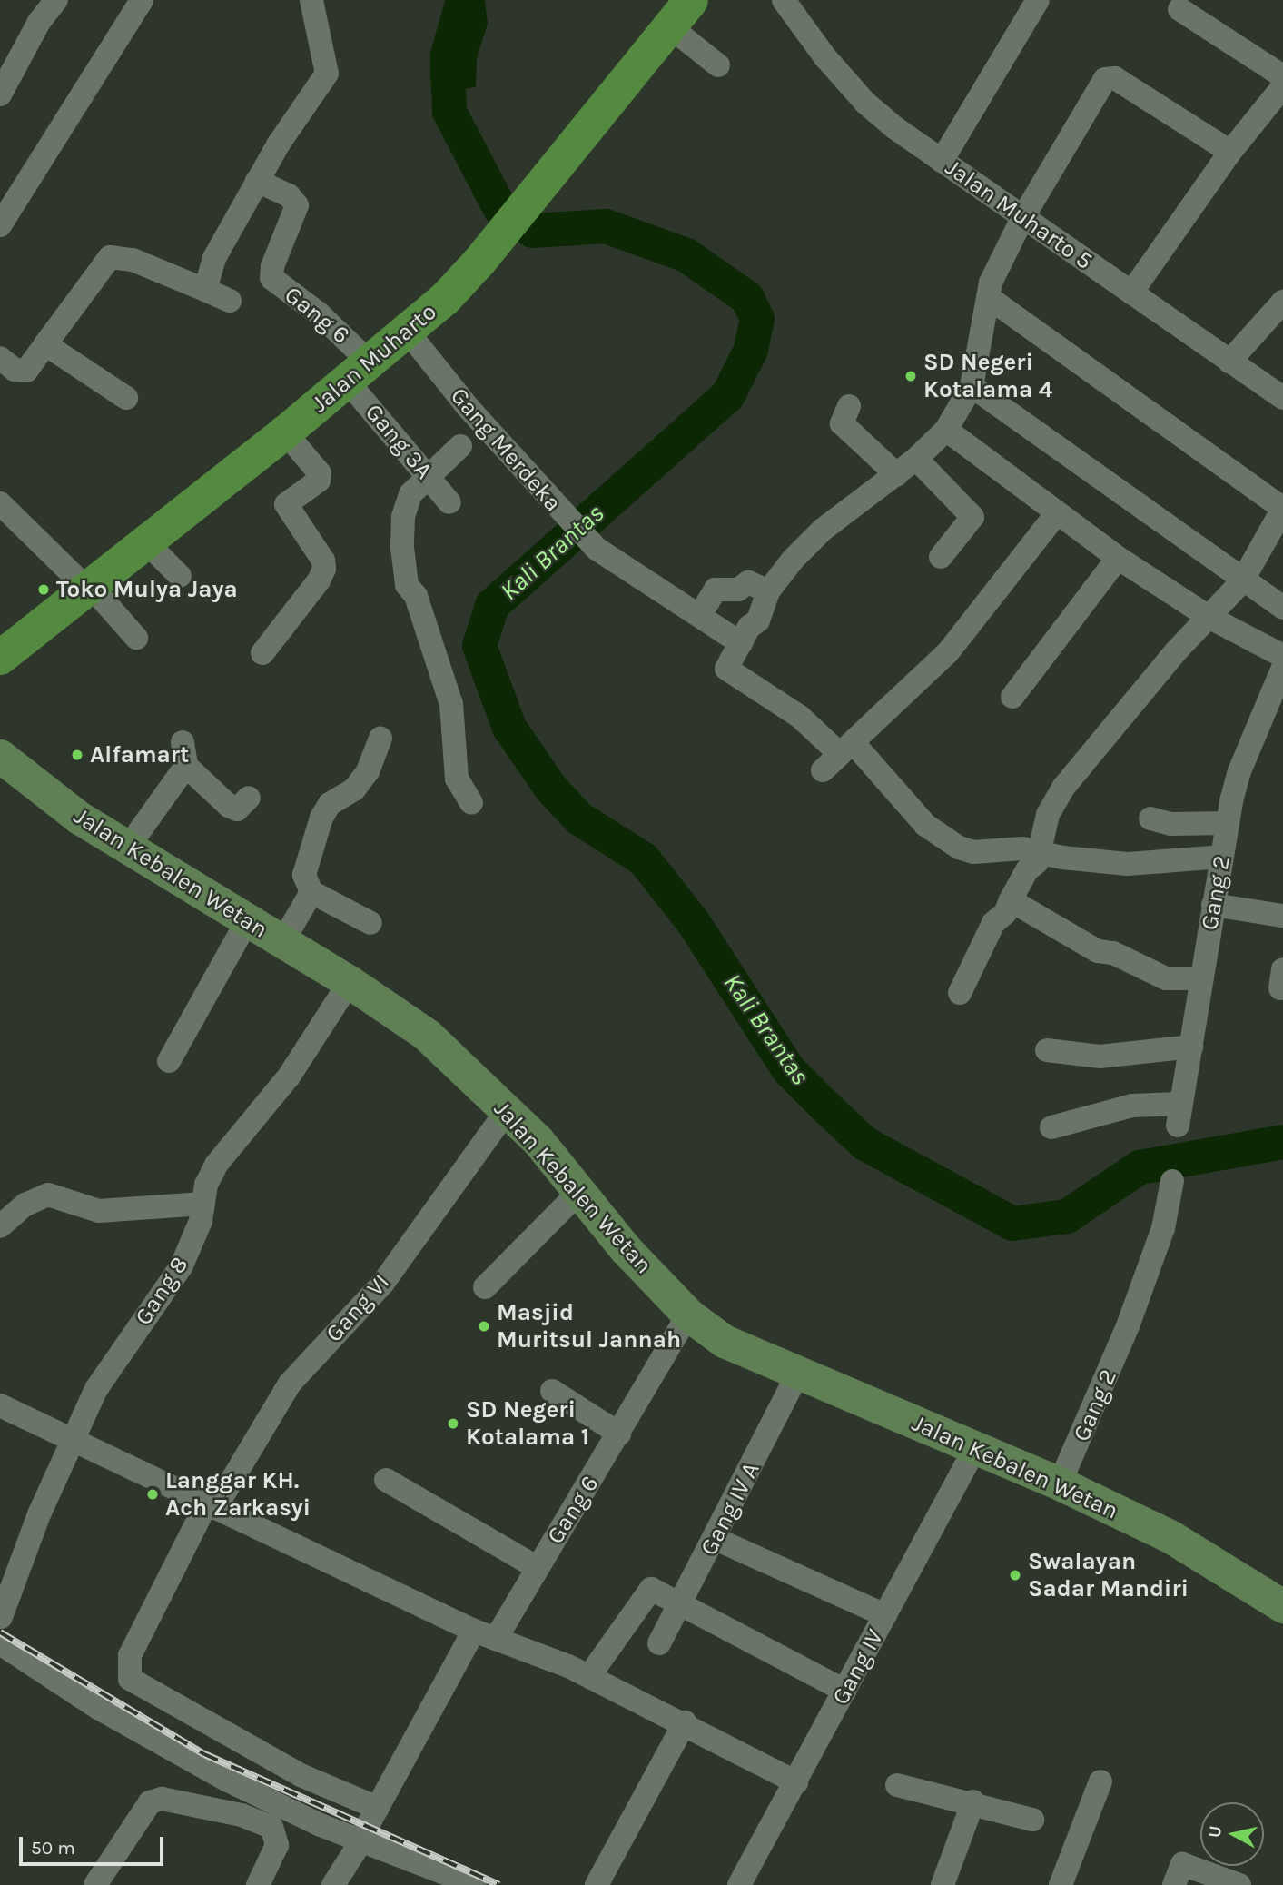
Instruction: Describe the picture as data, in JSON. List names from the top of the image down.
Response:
{
  "streets": {
    "main road": ["Jalan Muharto", "Jalan Kebalen Wetan"],
    "street": [
      "Jalan Muharto 5",
      "Gang 6",
      "Gang 3A",
      "Gang Merdeka",
      "Gang 2",
      "Gang 8",
      "Gang VI",
      "Gang IV A",
      "Gang IV"
    ]
  },
  "crossings": [
    ["Gang 6", "Jalan Muharto"],
    ["Gang 6", "Gang 3A"],
    ["Gang 6", "Jalan Kebalen Wetan"],
    ["Gang 6", "Gang VI"],
    ["Jalan Muharto", "Gang 3A"],
    ["Jalan Muharto", "Gang Merdeka"],
    ["Jalan Kebalen Wetan", "Gang 2"],
    ["Jalan Kebalen Wetan", "Gang 8"],
    ["Jalan Kebalen Wetan", "Gang VI"],
    ["Jalan Kebalen Wetan", "Gang IV A"],
    ["Jalan Kebalen Wetan", "Gang IV"]
  ],
  "water": ["Kali Brantas"],
  "places": [
    "SD Negeri Kotalama 4",
    "Toko Mulya Jaya",
    "Alfamart",
    "Masjid Muritsul Jannah",
    "SD Negeri Kotalama 1",
    "Langgar KH. Ach Zarkasyi",
    "Swalayan Sadar Mandiri"
  ],
  "scale_bar": "50 m",
  "north": "left"
}
